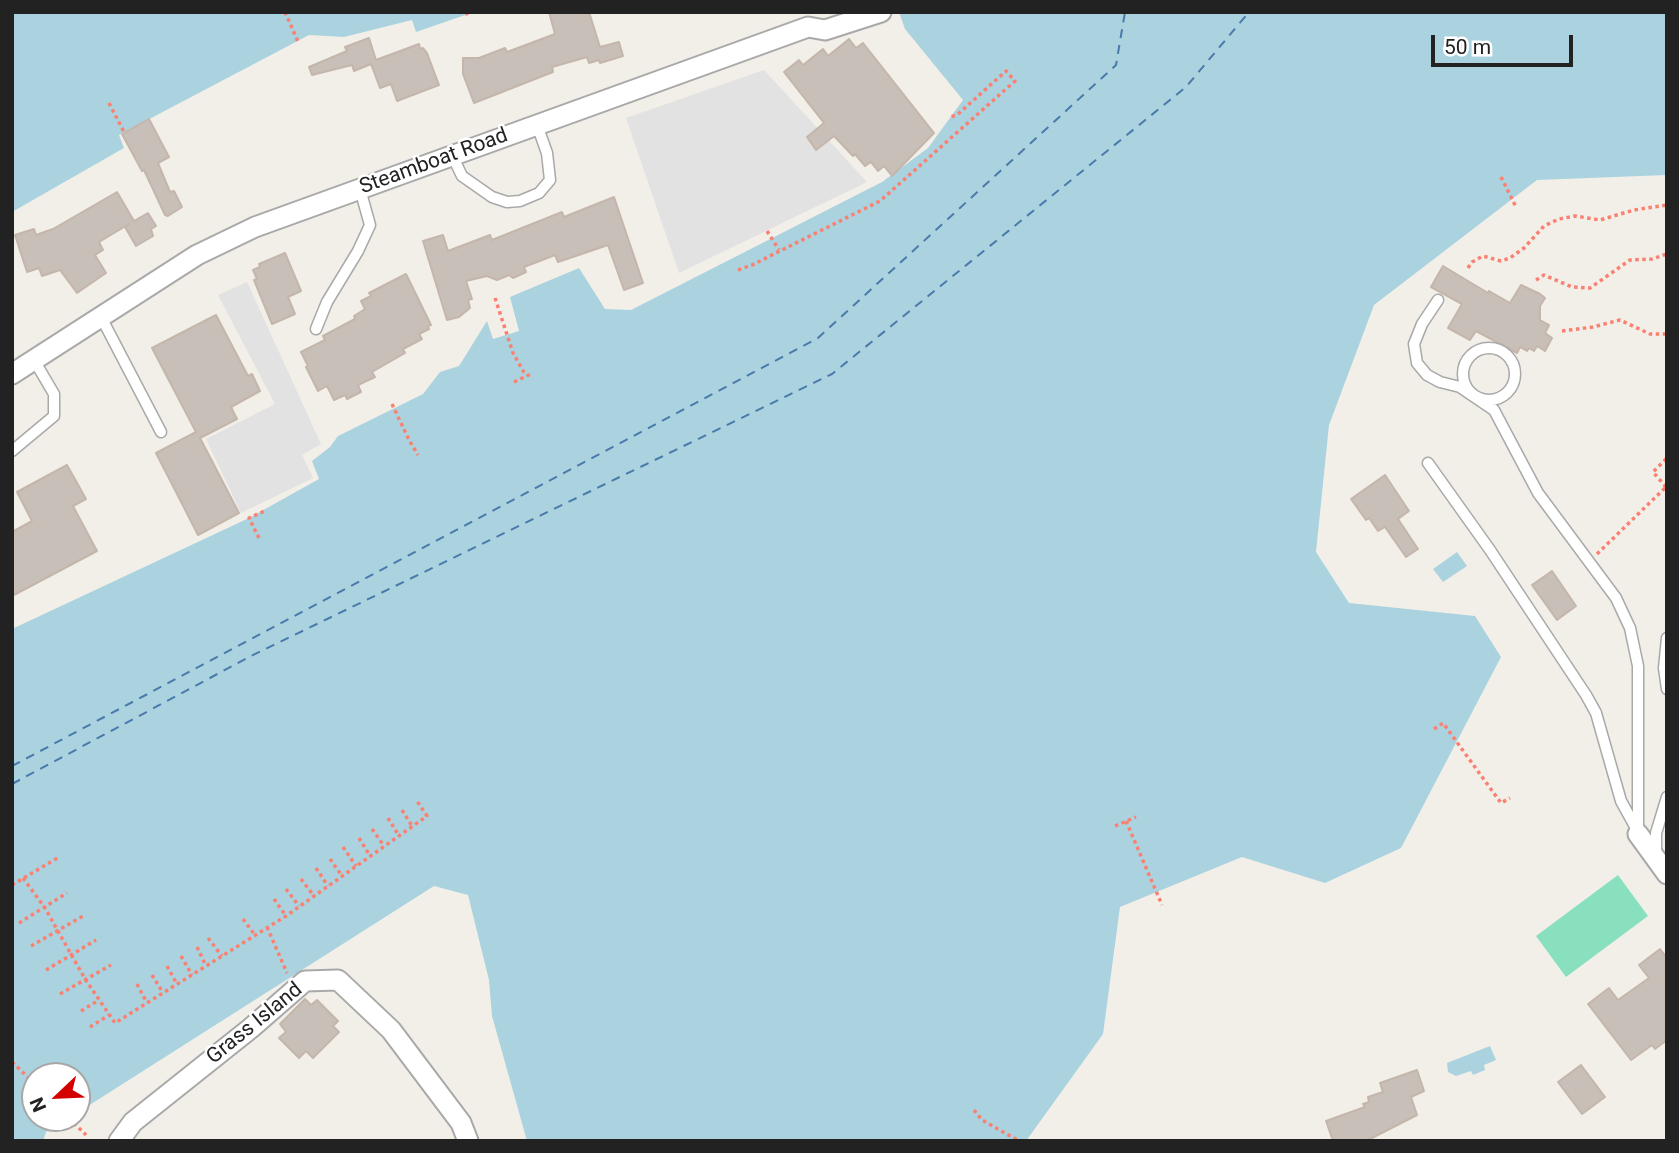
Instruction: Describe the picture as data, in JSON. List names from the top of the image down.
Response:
{
  "streets": {
    "street": ["Steamboat Road", "Grass Island"]
  },
  "scale_bar": "50 m",
  "north": "bottom left"
}
